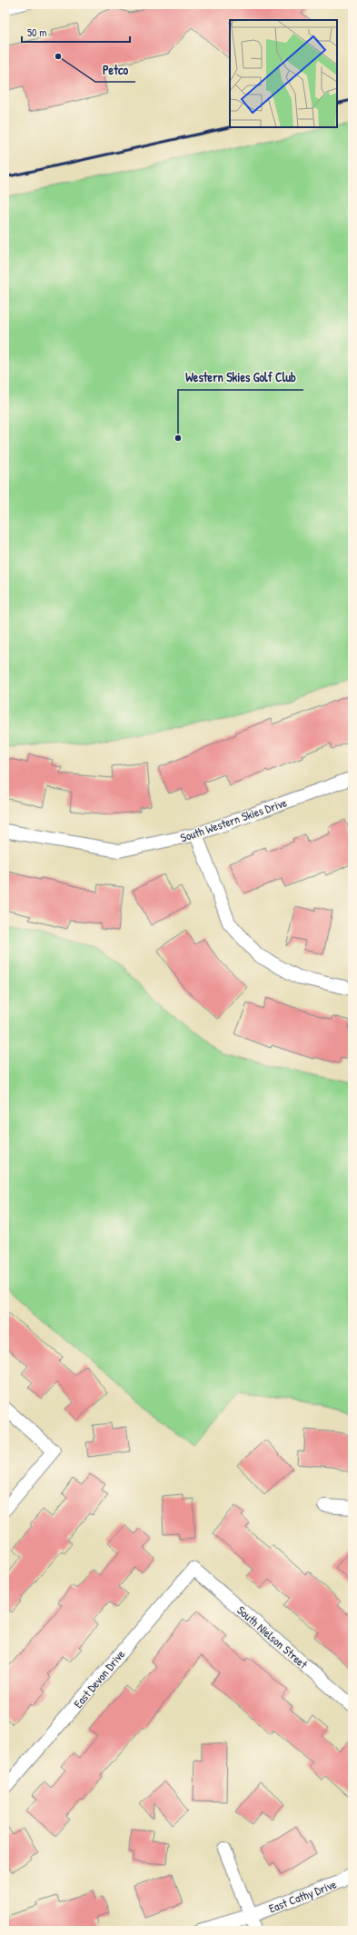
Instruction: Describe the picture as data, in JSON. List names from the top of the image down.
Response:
{
  "streets": {
    "street": [
      "South Western Skies Drive",
      "South Nielson Street",
      "East Devon Drive",
      "East Cathy Drive"
    ]
  },
  "crossings": [
    ["South Nielson Street", "East Devon Drive"]
  ],
  "places": ["Petco", "Western Skies Golf Club"],
  "scale_bar": "50 m"
}
